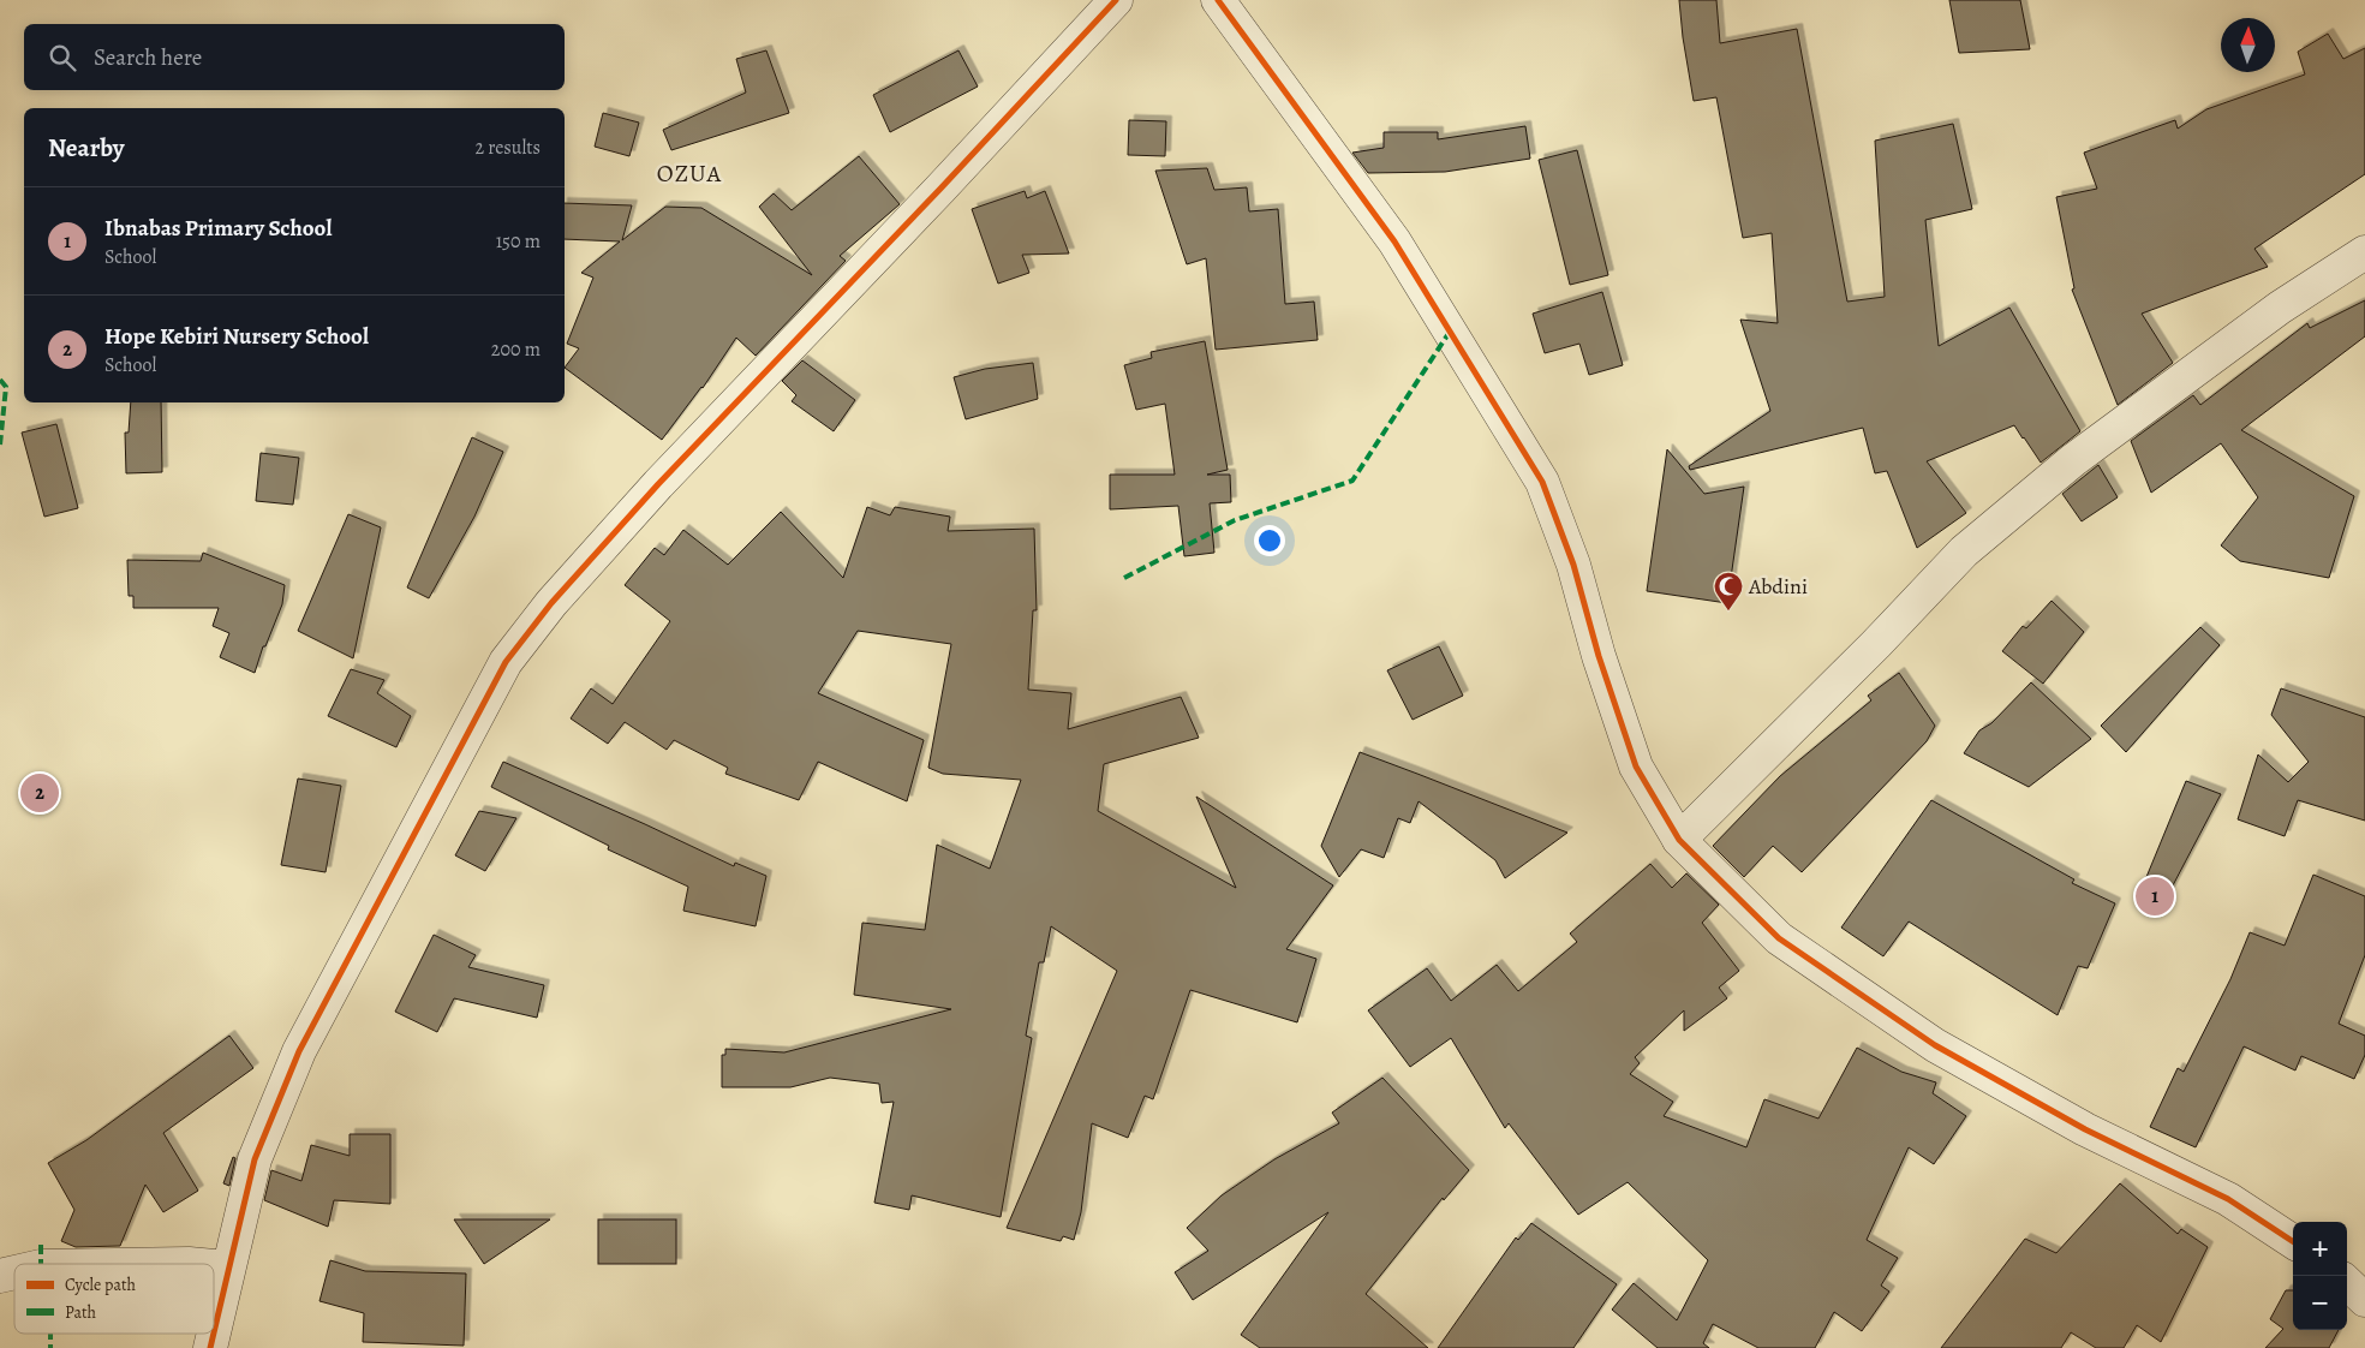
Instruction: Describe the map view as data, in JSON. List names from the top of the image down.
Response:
{
  "districts": ["OZUA"],
  "places": {
    "mosque": ["Abdini"]
  },
  "legend": ["Cycle path", "Path"],
  "north": "top",
  "page": {
    "search": "Search here",
    "heading": ["Nearby", "2 results"],
    "list": [
      {
        "mark": "1",
        "name": "Ibnabas Primary School",
        "note": "School",
        "value": "150 m"
      },
      {
        "mark": "2",
        "name": "Hope Kebiri Nursery School",
        "note": "School",
        "value": "200 m"
      }
    ],
    "pins": ["2", "1"],
    "map_buttons": ["+", "−"]
  }
}
